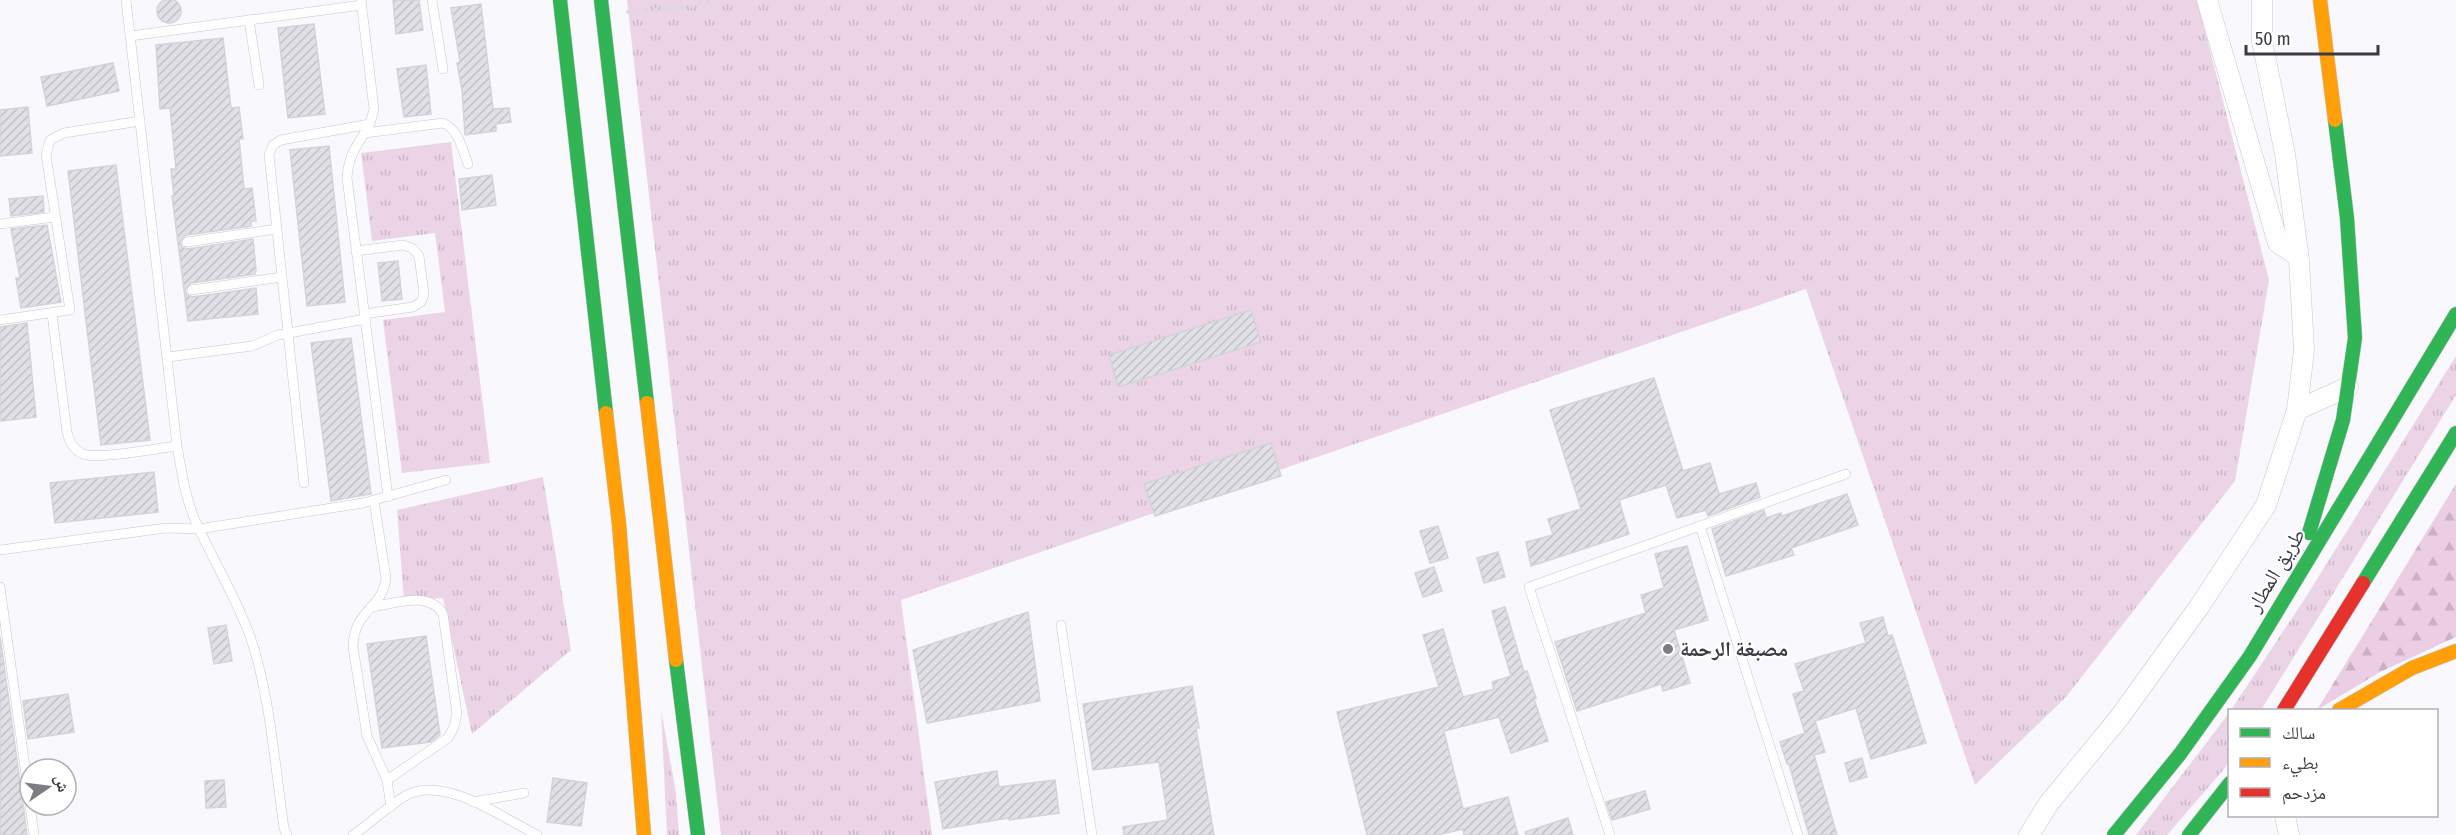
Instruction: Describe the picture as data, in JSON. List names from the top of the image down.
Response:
{
  "streets": {
    "main road": ["طريق المطار"]
  },
  "places": ["مصبغة الرحمة"],
  "legend": ["سالك", "بطيء", "مزدحم"],
  "scale_bar": "50 m",
  "north": "right"
}
